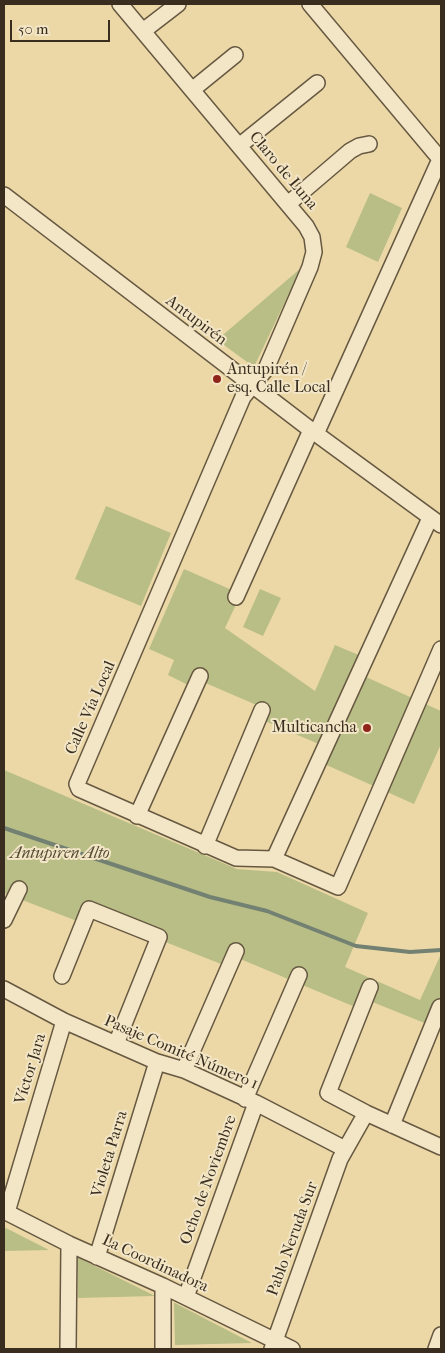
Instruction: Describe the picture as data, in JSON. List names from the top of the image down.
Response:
{
  "streets": {
    "street": [
      "Claro de Luna",
      "Antupirén",
      "Calle Vía Local",
      "Pasaje Comité Número 1",
      "Víctor Jara",
      "Violeta Parra",
      "Ocho de Noviembre",
      "Pablo Neruda Sur",
      "La Coordinadora"
    ]
  },
  "crossings": [
    ["Claro de Luna", "Antupirén"],
    ["Claro de Luna", "Calle Vía Local"],
    ["Antupirén", "Calle Vía Local"],
    ["Pasaje Comité Número 1", "Víctor Jara"],
    ["Pasaje Comité Número 1", "Violeta Parra"],
    ["Pasaje Comité Número 1", "Ocho de Noviembre"],
    ["Pasaje Comité Número 1", "Pablo Neruda Sur"],
    ["Víctor Jara", "La Coordinadora"],
    ["Violeta Parra", "La Coordinadora"],
    ["Ocho de Noviembre", "La Coordinadora"],
    ["Pablo Neruda Sur", "La Coordinadora"]
  ],
  "parks": ["Antupiren Alto"],
  "places": ["Antupirén / esq. Calle Local", "Multicancha"],
  "scale_bar": "50 m"
}
